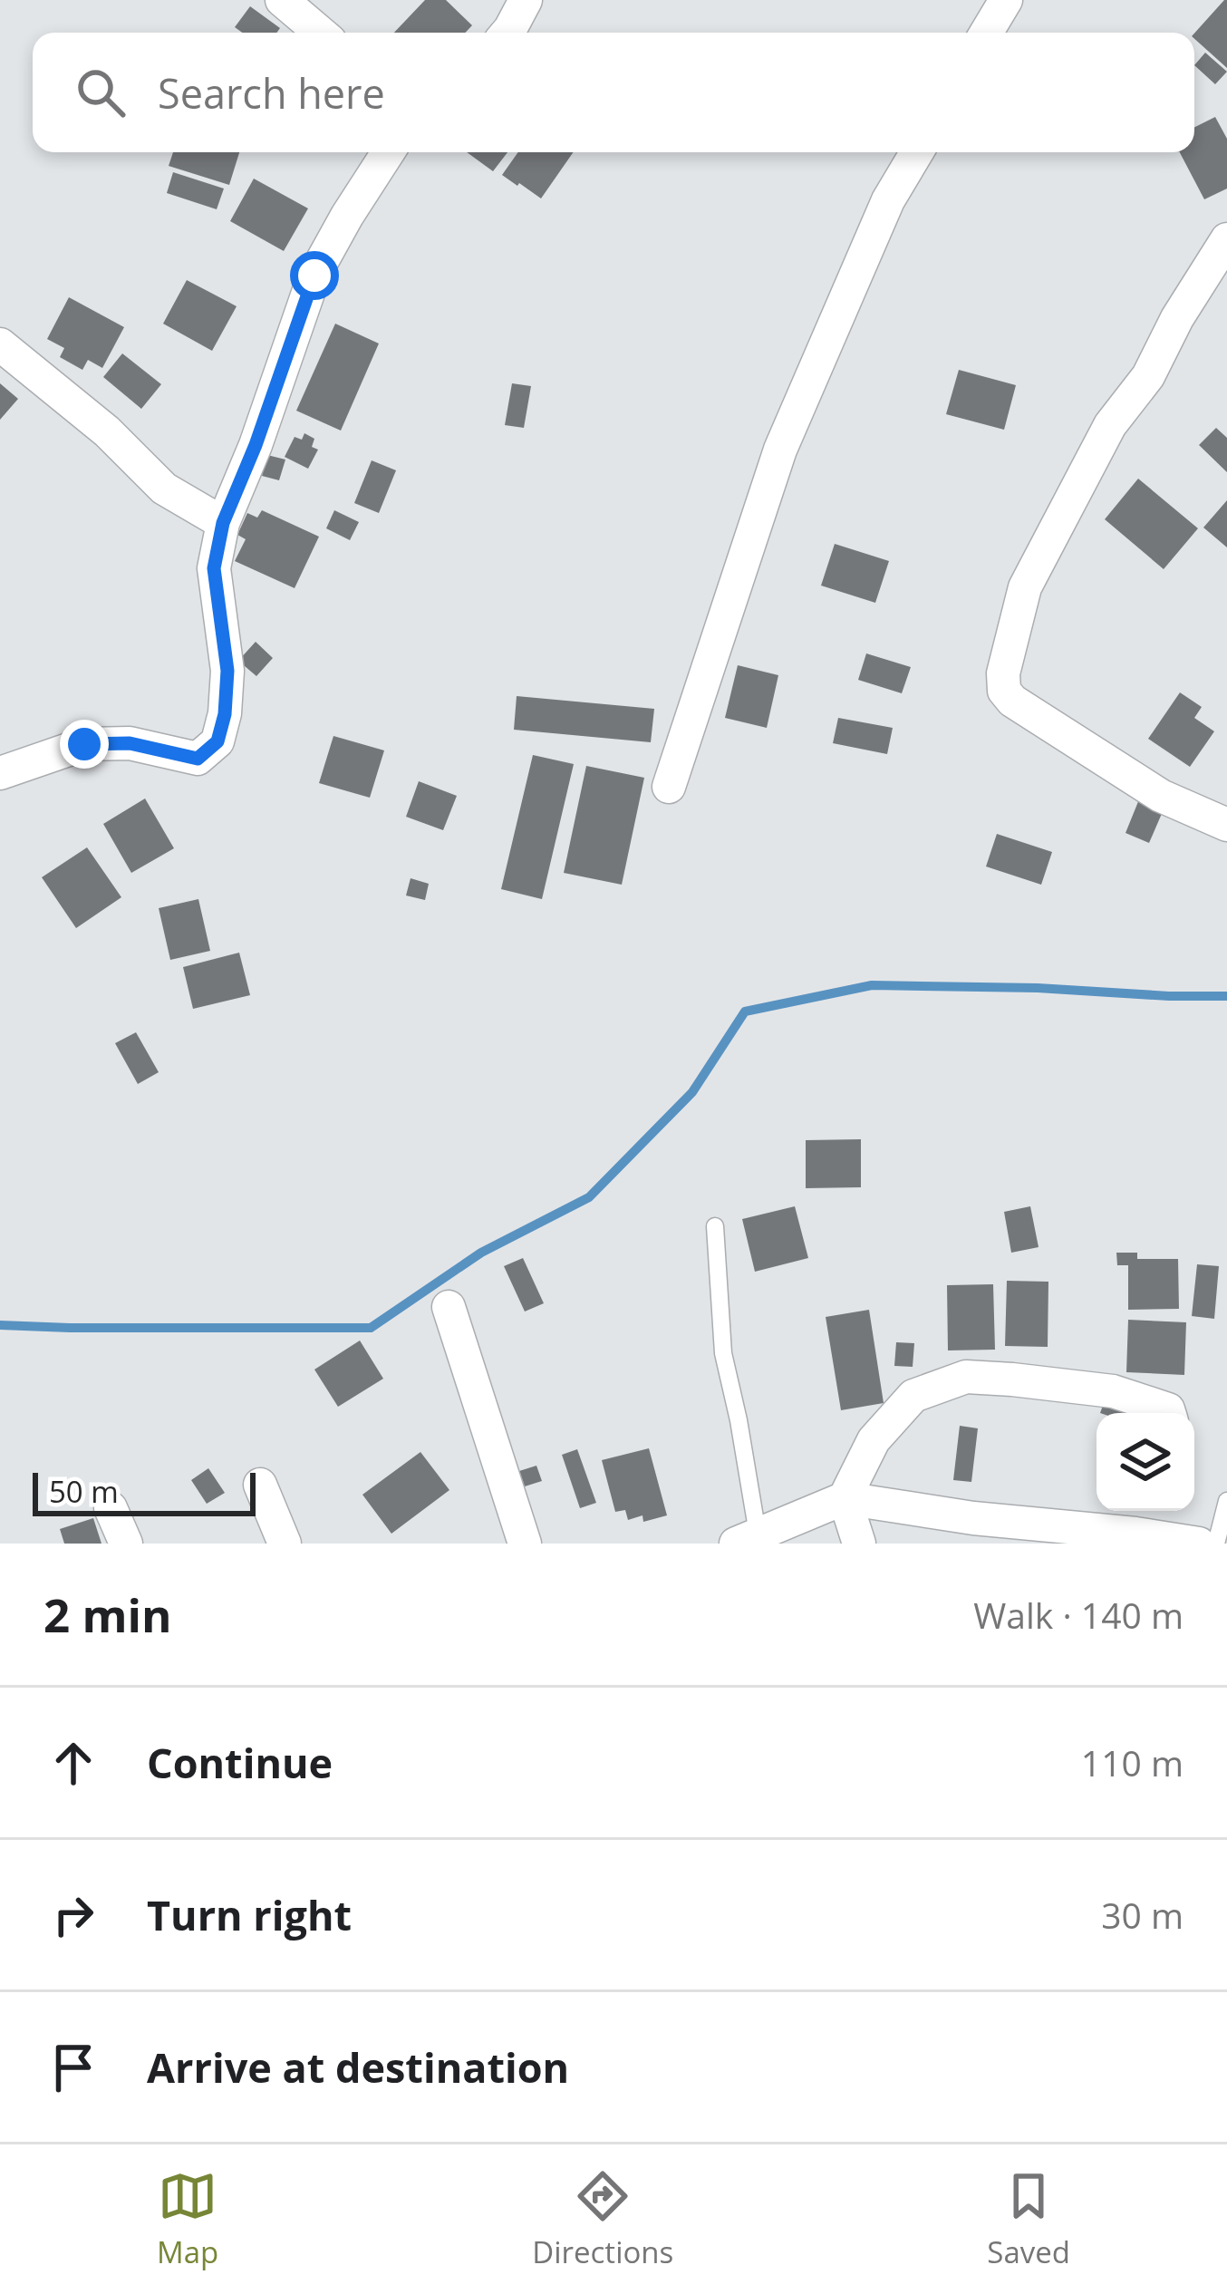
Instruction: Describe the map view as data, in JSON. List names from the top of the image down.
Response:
{
  "scale_bar": "50 m",
  "page": {
    "search": "Search here",
    "scale": "50 m",
    "heading": ["2 min", "Walk · 140 m"],
    "list": [
      ["Continue", "110 m"],
      ["Turn right", "30 m"],
      "Arrive at destination"
    ],
    "nav": ["Map", "Directions", "Saved"]
  }
}
